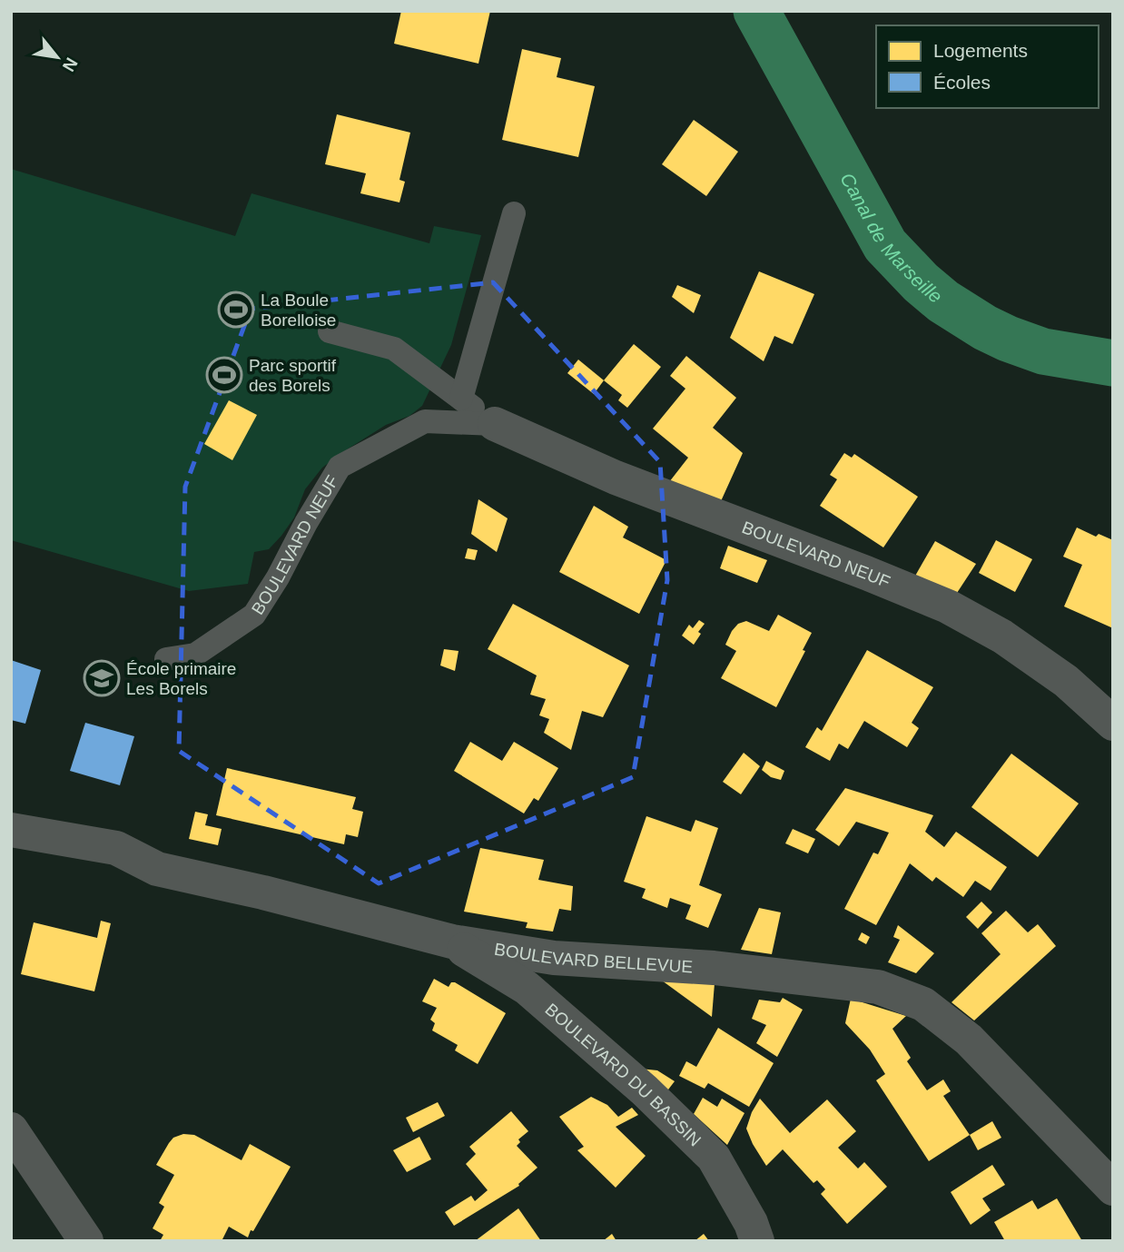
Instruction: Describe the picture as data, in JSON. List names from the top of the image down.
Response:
{
  "streets": {
    "street": ["BOULEVARD NEUF", "BOULEVARD BELLEVUE", "BOULEVARD DU BASSIN"]
  },
  "crossings": [
    ["BOULEVARD BELLEVUE", "BOULEVARD DU BASSIN"]
  ],
  "water": ["Canal de Marseille"],
  "places": {
    "sports": ["La Boule Borelloise", "Parc sportif des Borels"],
    "school or university": ["École primaire Les Borels"]
  },
  "legend": ["Logements", "Écoles"],
  "north": "bottom right"
}
